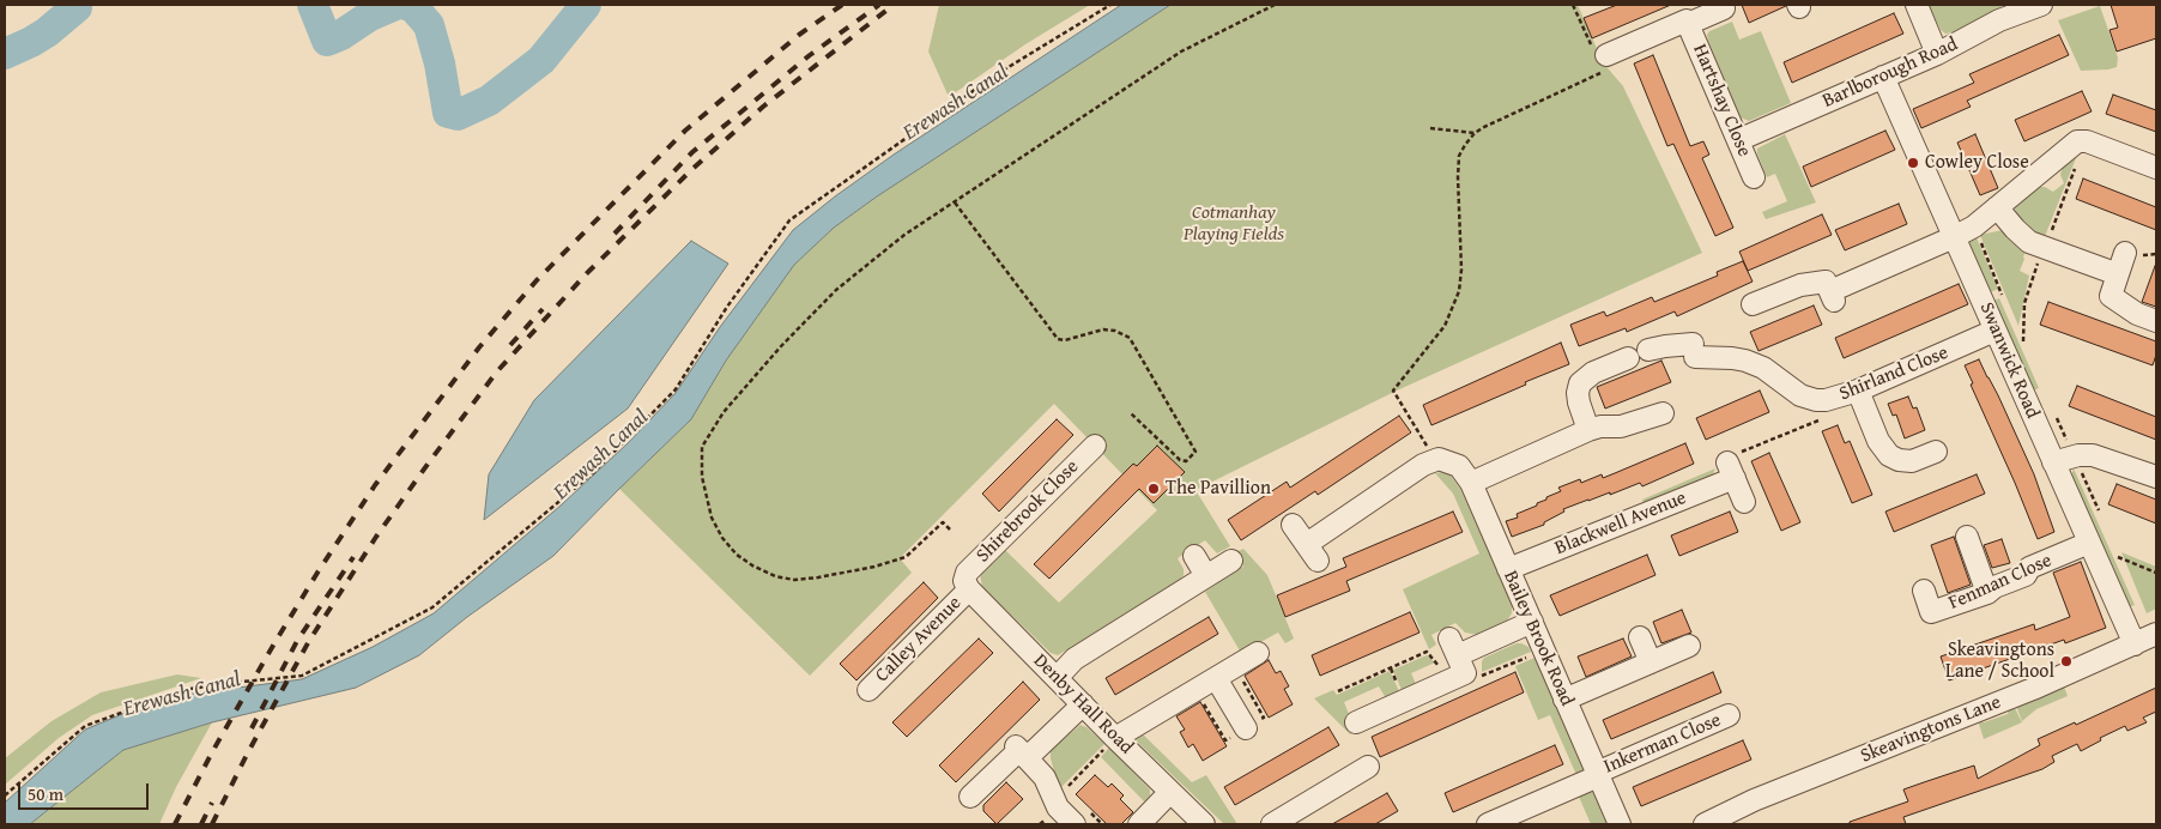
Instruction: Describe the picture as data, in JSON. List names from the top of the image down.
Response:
{
  "streets": {
    "street": [
      "Barlborough Road",
      "Hartshay Close",
      "Swanwick Road",
      "Shirland Close",
      "Shirebrook Close",
      "Blackwell Avenue",
      "Fenman Close",
      "Bailey Brook Road",
      "Calley Avenue",
      "Denby Hall Road",
      "Skeavingtons Lane",
      "Inkerman Close"
    ]
  },
  "crossings": [
    ["Barlborough Road", "Hartshay Close"],
    ["Barlborough Road", "Swanwick Road"],
    ["Swanwick Road", "Shirland Close"],
    ["Swanwick Road", "Fenman Close"],
    ["Swanwick Road", "Skeavingtons Lane"],
    ["Shirebrook Close", "Calley Avenue"],
    ["Shirebrook Close", "Denby Hall Road"],
    ["Blackwell Avenue", "Bailey Brook Road"],
    ["Bailey Brook Road", "Inkerman Close"],
    ["Calley Avenue", "Denby Hall Road"]
  ],
  "water": ["Erewash Canal"],
  "parks": ["Cotmanhay Playing Fields"],
  "places": ["Cowley Close", "The Pavillion", "Skeavingtons Lane / School"],
  "scale_bar": "50 m"
}
